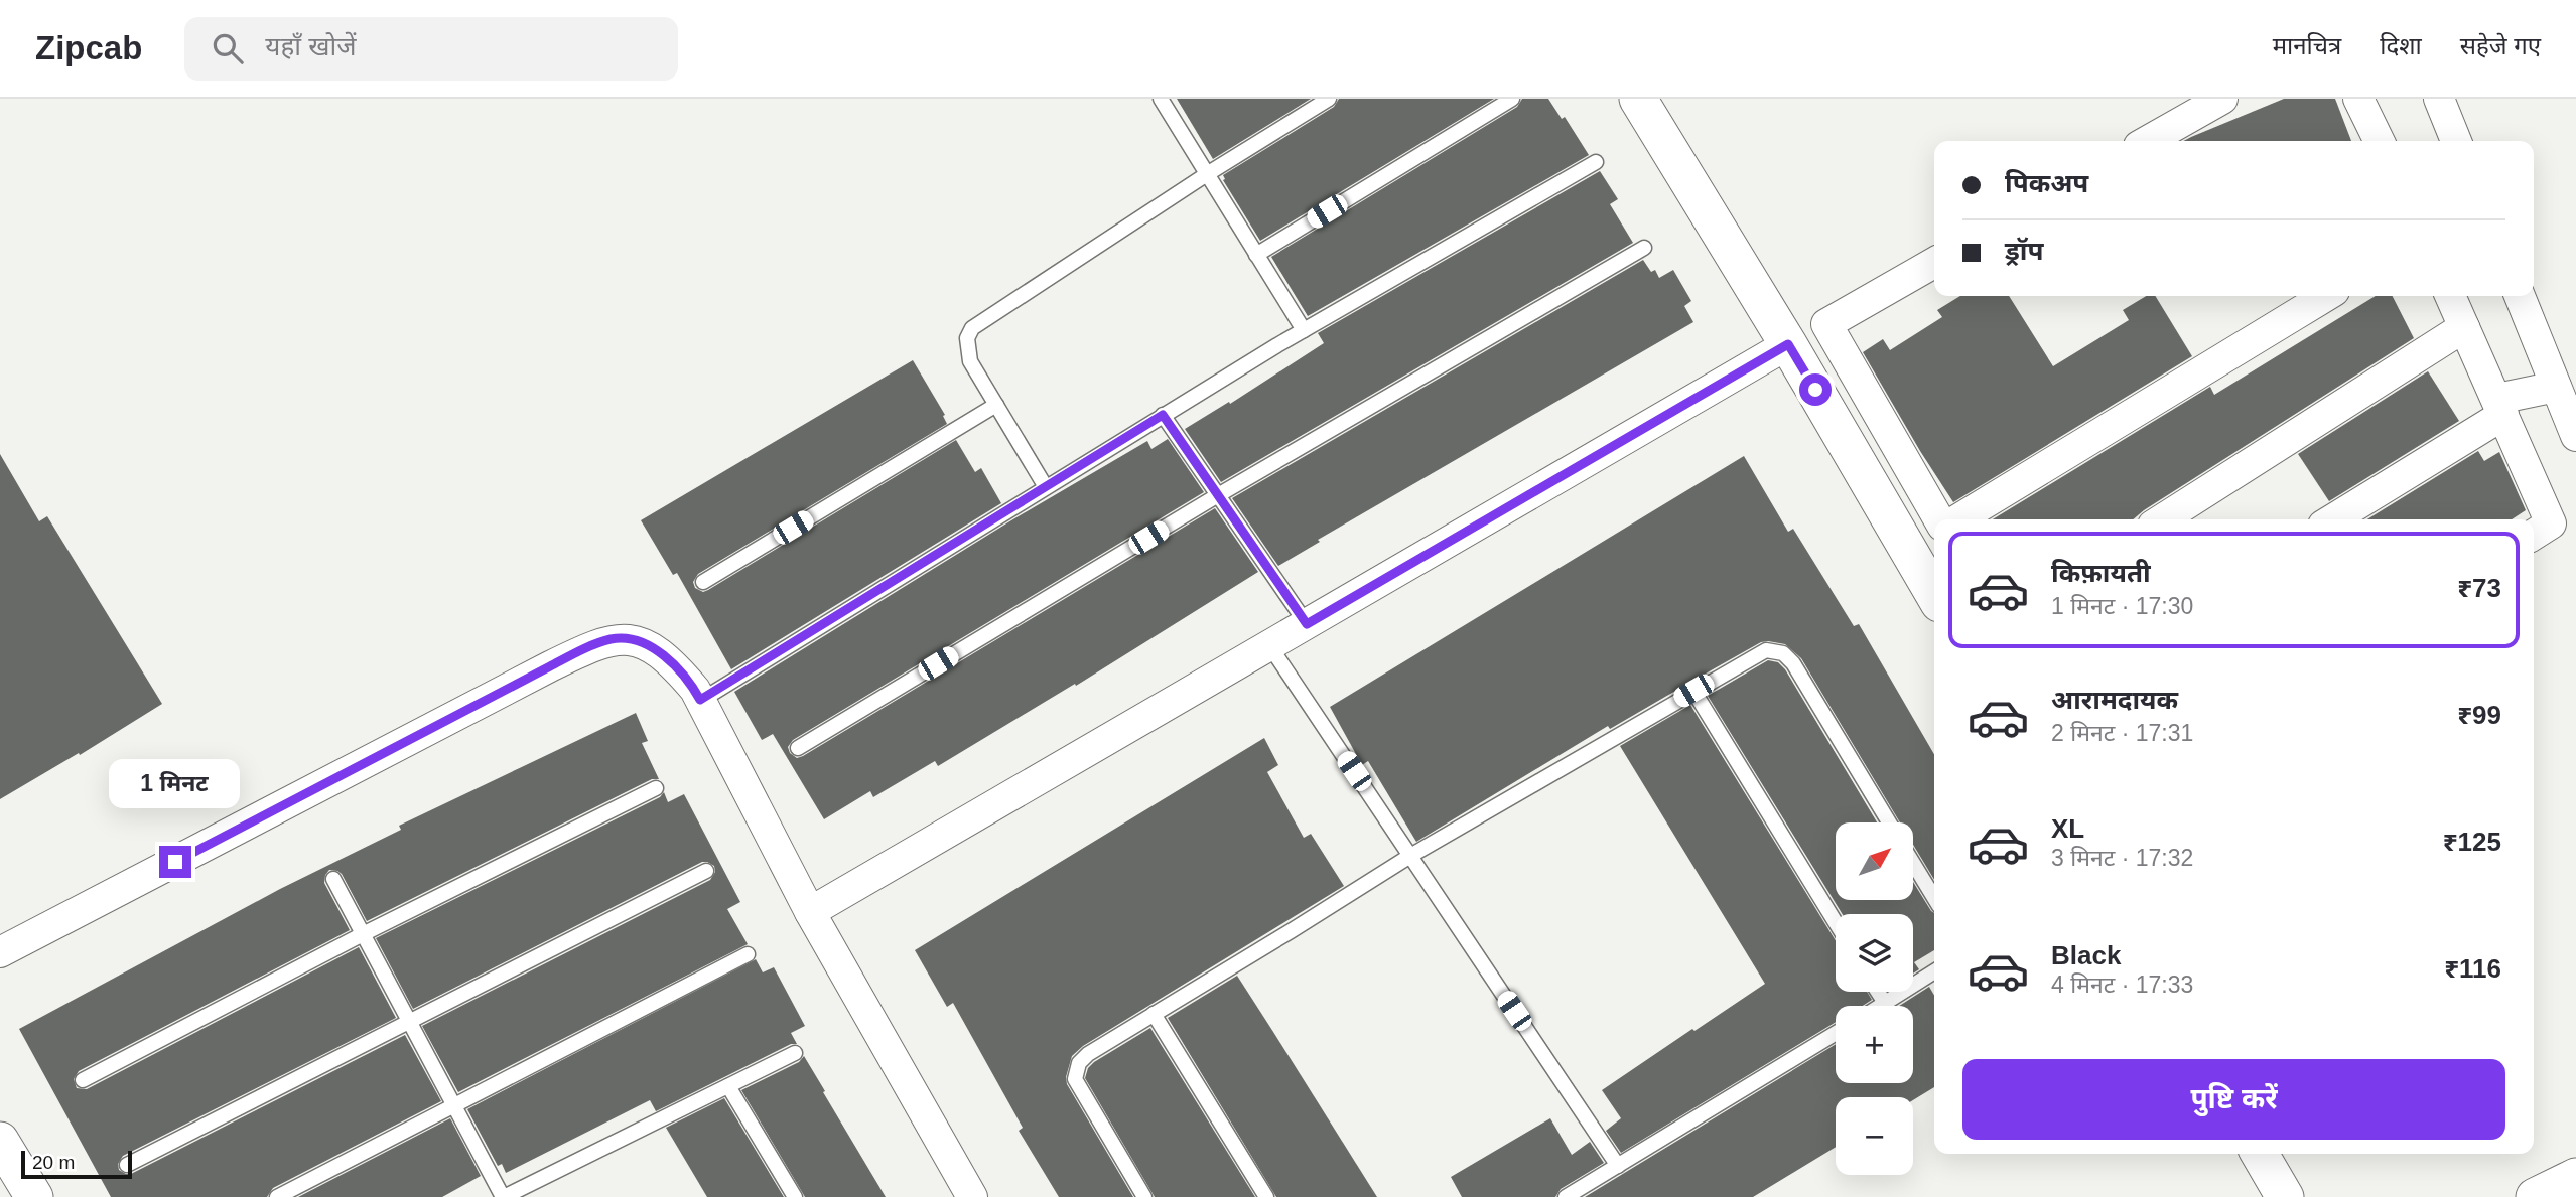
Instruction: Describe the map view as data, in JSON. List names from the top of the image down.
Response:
{
  "scale_bar": "20 m",
  "north": "top right",
  "page": {
    "header": "Zipcab",
    "search": "यहाँ खोजें",
    "nav": ["मानचित्र", "दिशा", "सहेजे गए"],
    "banner": ["पिकअप", "ड्रॉप"],
    "list": [
      {
        "name": "किफ़ायती",
        "note": "1 मिनट · 17:30",
        "value": "₹73"
      },
      {
        "name": "आरामदायक",
        "note": "2 मिनट · 17:31",
        "value": "₹99"
      },
      {
        "name": "XL",
        "note": "3 मिनट · 17:32",
        "value": "₹125"
      },
      {
        "name": "Black",
        "note": "4 मिनट · 17:33",
        "value": "₹116"
      }
    ],
    "bubble": "1 मिनट",
    "map_buttons": ["+", "−"],
    "buttons": "पुष्टि करें",
    "scale": "20 m"
  }
}
